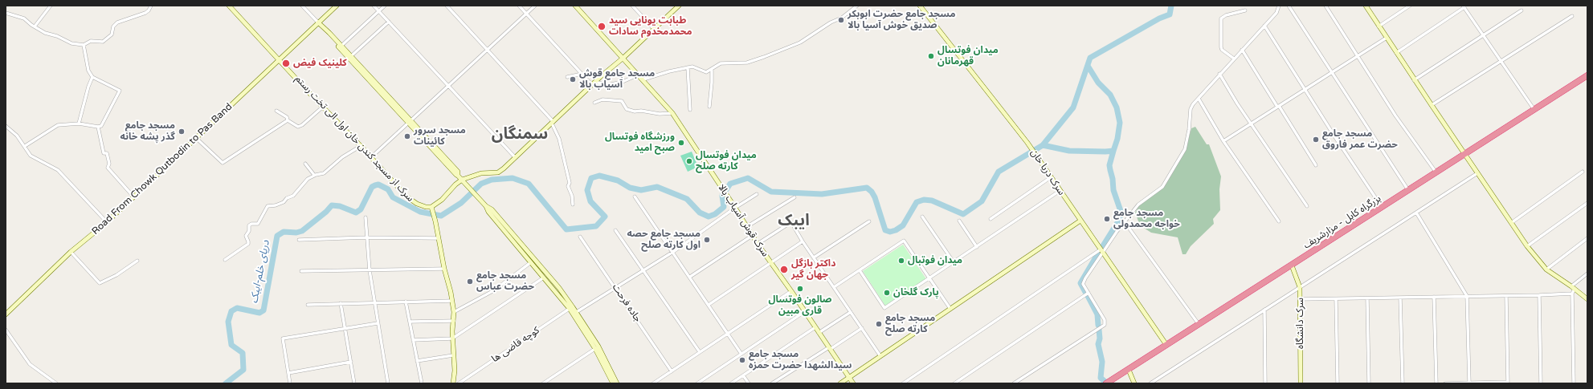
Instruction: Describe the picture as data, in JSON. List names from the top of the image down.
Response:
{
  "streets": {
    "highway": ["بزرگراه کابل - مزارشریف"],
    "street": [
      "سرک از مسجد کندن خان اول الی تخت رستم",
      "Road From Chowk Qutbodin to Pas Band",
      "سرک دریا خان",
      "سرک قوش آسیاب بالا",
      "جاده فرحت",
      "سرک دانشگاه",
      "کوچه قاضی ها"
    ]
  },
  "crossings": [
    ["سرک از مسجد کندن خان اول الی تخت رستم", "Road From Chowk Qutbodin to Pas Band"],
    ["سرک دریا خان", "بزرگراه کابل - مزارشریف"],
    ["بزرگراه کابل - مزارشریف", "سرک دانشگاه"]
  ],
  "districts": ["سمنگان", "ایبک"],
  "water": ["دریای خلم-ایبک"],
  "places": [
    "مسجد جامع حضرت ابوبکر صدیق خوش آسیا بالا",
    "طبابت یونایی سید محمدمخدوم سادات",
    "میدان فوتسال قهرمانان",
    "کلینیک فیض",
    "مسجد جامع قوش آسیاب بالا",
    "مسجد جامع گذر پشه خانه",
    "مسجد سرور کائینات",
    "مسجد جامع حضرت عمر فاروق",
    "ورزشگاه فوتسال صبح امید",
    "میدان فوتسال کارته صلح",
    "مسجد جامع خواجه محمدولی",
    "مسجد جامع حصه اول کارته صلح",
    "میدان فوتبال",
    "داکتر بازگل جهان گیر",
    "مسجد جامع حضرت عباس",
    "صالون فوتسال قاری مبین",
    "پارک گلخان",
    "مسجد جامع کارته صلح",
    "مسجد جامع سیدالشهدا حضرت حمزه"
  ]
}
